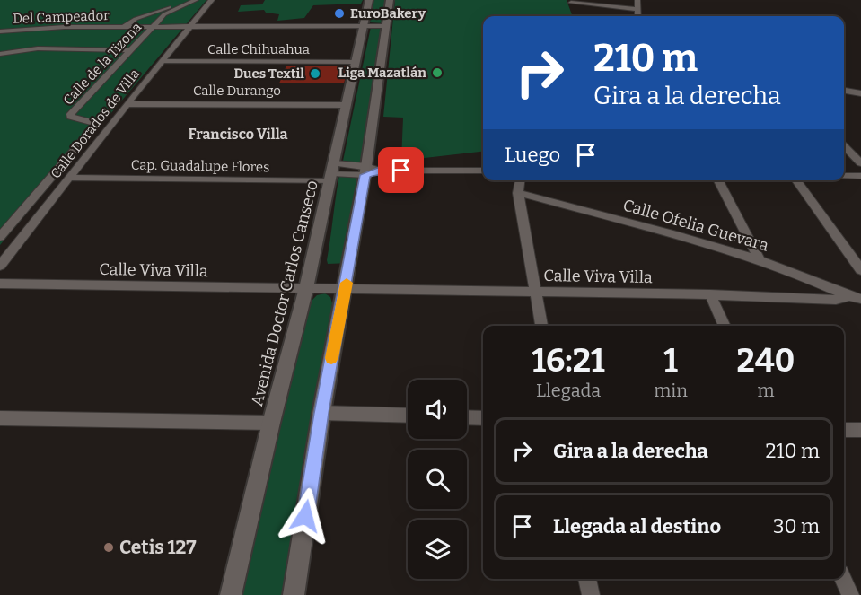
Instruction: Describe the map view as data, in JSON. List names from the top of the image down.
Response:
{
  "streets": {
    "main road": ["Avenida Doctor Carlos Canseco"],
    "street": [
      "Del Campeador",
      "Calle Chihuahua",
      "Calle de la Tizona",
      "Calle Durango",
      "Calle Dorados de Villa",
      "Cap. Guadalupe Flores",
      "Calle Ofelia Guevara",
      "Calle Viva Villa"
    ]
  },
  "crossings": [
    ["Del Campeador", "Calle de la Tizona"],
    ["Del Campeador", "Calle Dorados de Villa"],
    ["Del Campeador", "Avenida Doctor Carlos Canseco"],
    ["Calle Chihuahua", "Calle Dorados de Villa"],
    ["Calle Chihuahua", "Avenida Doctor Carlos Canseco"],
    ["Calle Durango", "Calle Dorados de Villa"],
    ["Calle Durango", "Avenida Doctor Carlos Canseco"],
    ["Calle Dorados de Villa", "Cap. Guadalupe Flores"],
    ["Cap. Guadalupe Flores", "Avenida Doctor Carlos Canseco"],
    ["Calle Ofelia Guevara", "Calle Viva Villa"],
    ["Calle Viva Villa", "Avenida Doctor Carlos Canseco"]
  ],
  "districts": ["Francisco Villa"],
  "places": [
    "EuroBakery",
    "Liga Mazatlán",
    "Dues Textil",
    "Cetis 127"
  ],
  "page": {
    "turn": ["210 m", "Gira a la derecha"],
    "then": "Luego",
    "eta": [
      "16:21",
      "Llegada",
      "1",
      "min",
      "240",
      "m"
    ],
    "list": [
      {
        "name": "Gira a la derecha",
        "value": "210 m"
      },
      {
        "name": "Llegada al destino",
        "value": "30 m"
      }
    ]
  }
}
